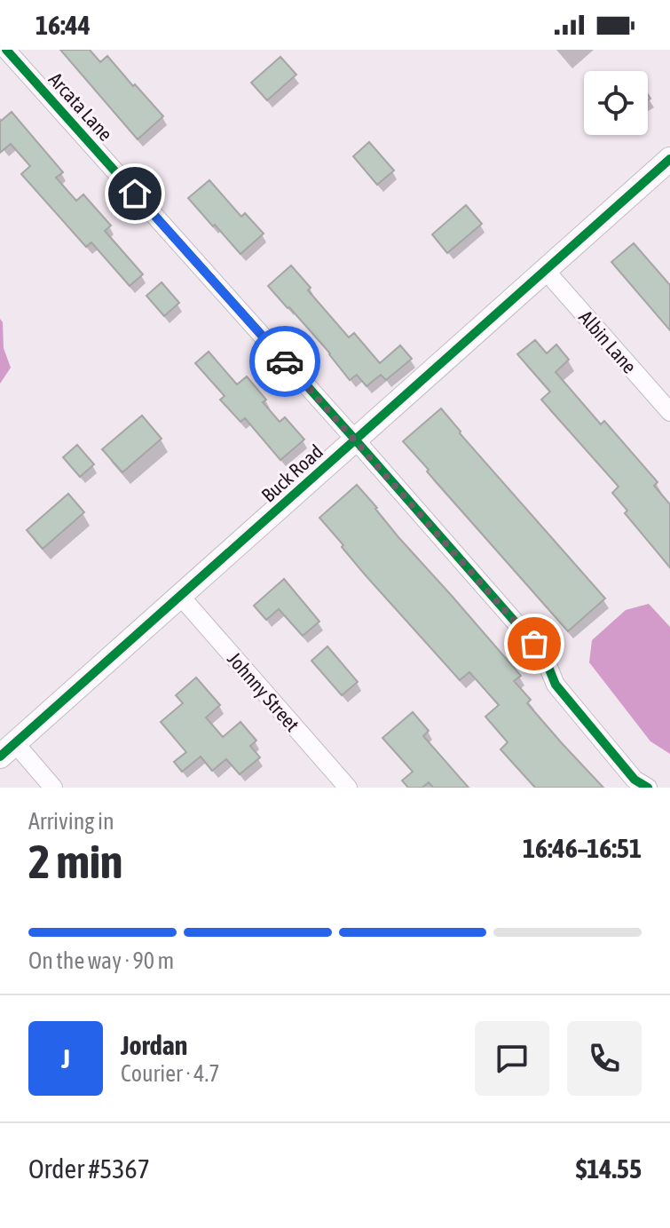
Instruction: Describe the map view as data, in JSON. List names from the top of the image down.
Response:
{
  "streets": {
    "street": [
      "Arcata Lane",
      "Albin Lane",
      "Buck Road",
      "Johnny Street"
    ]
  },
  "crossings": [
    ["Arcata Lane", "Buck Road"],
    ["Albin Lane", "Buck Road"],
    ["Buck Road", "Johnny Street"]
  ],
  "page": {
    "status": "16:44",
    "heading": ["2 min", "Arriving in", "16:46–16:51"],
    "panel": [
      "Jordan",
      "Courier · 4.7",
      "Order #5367",
      "$14.55"
    ],
    "bar": "On the way · 90 m",
    "round": "J"
  }
}
